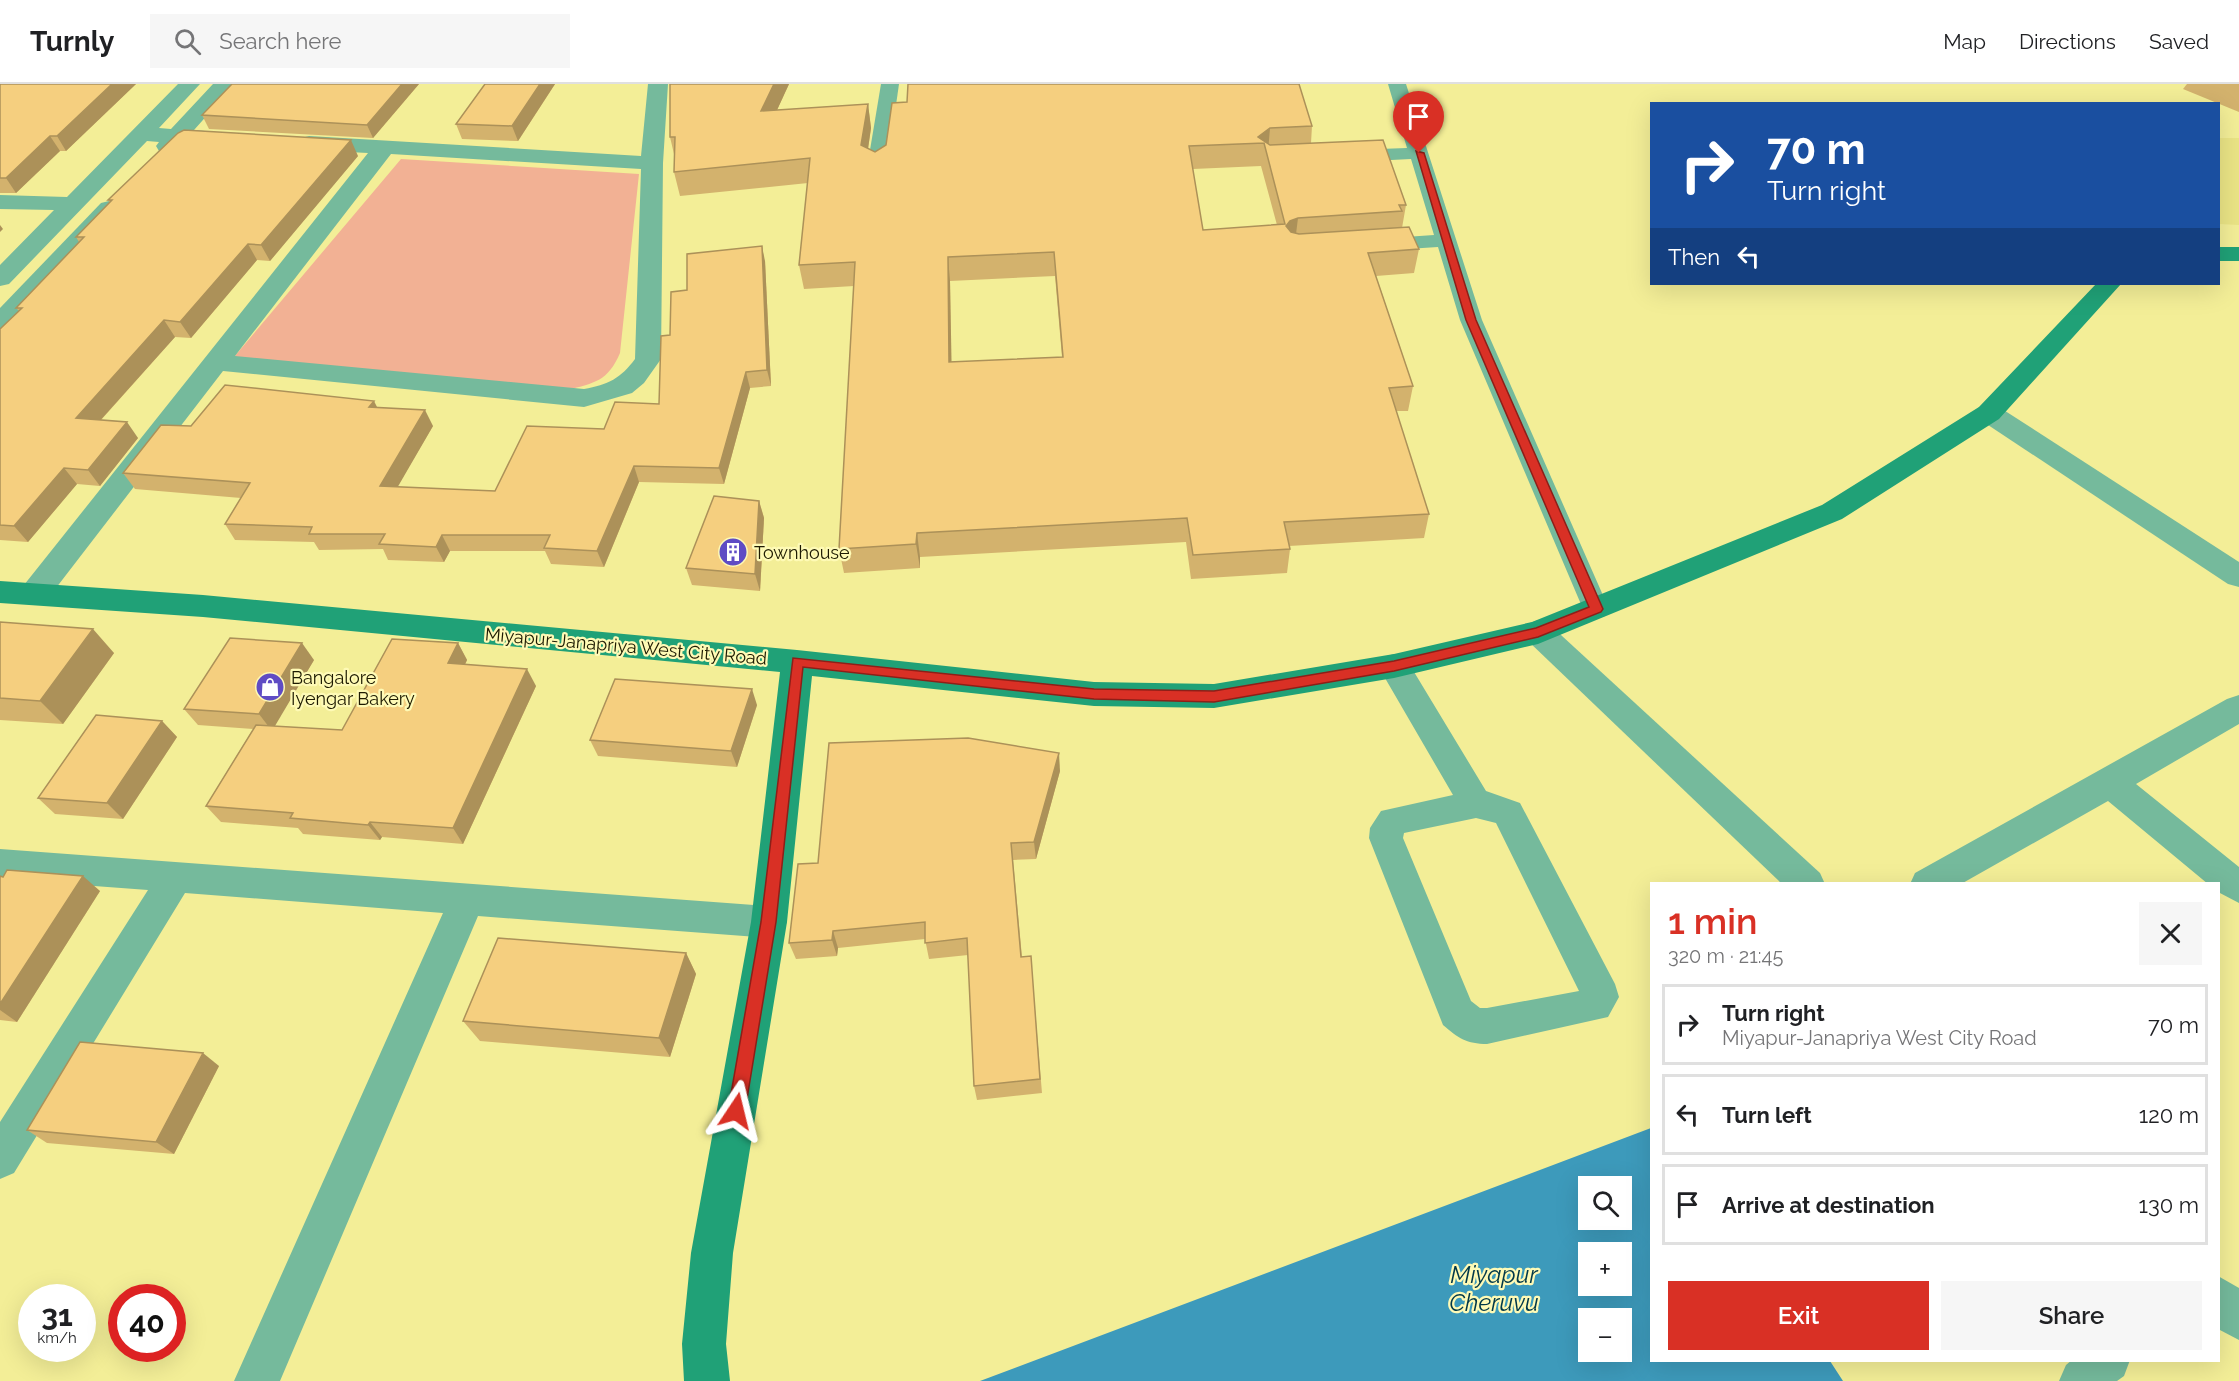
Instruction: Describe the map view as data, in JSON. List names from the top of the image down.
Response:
{
  "streets": {
    "street": ["Miyapur-Janapriya West City Road"]
  },
  "water": ["Miyapur Cheruvu"],
  "places": {
    "building": ["Townhouse"],
    "shop": ["Bangalore Iyengar Bakery"]
  },
  "page": {
    "header": "Turnly",
    "search": "Search here",
    "nav": ["Map", "Directions", "Saved"],
    "turn": ["70 m", "Turn right"],
    "then": "Then",
    "heading": ["1 min", "320 m · 21:45"],
    "list": [
      {
        "name": "Turn right",
        "note": "Miyapur-Janapriya West City Road",
        "value": "70 m"
      },
      {
        "name": "Turn left",
        "value": "120 m"
      },
      {
        "name": "Arrive at destination",
        "value": "130 m"
      }
    ],
    "map_buttons": ["+", "−"],
    "buttons": ["Exit", "Share"],
    "speed": "31 km/h",
    "limit": "40"
  }
}
